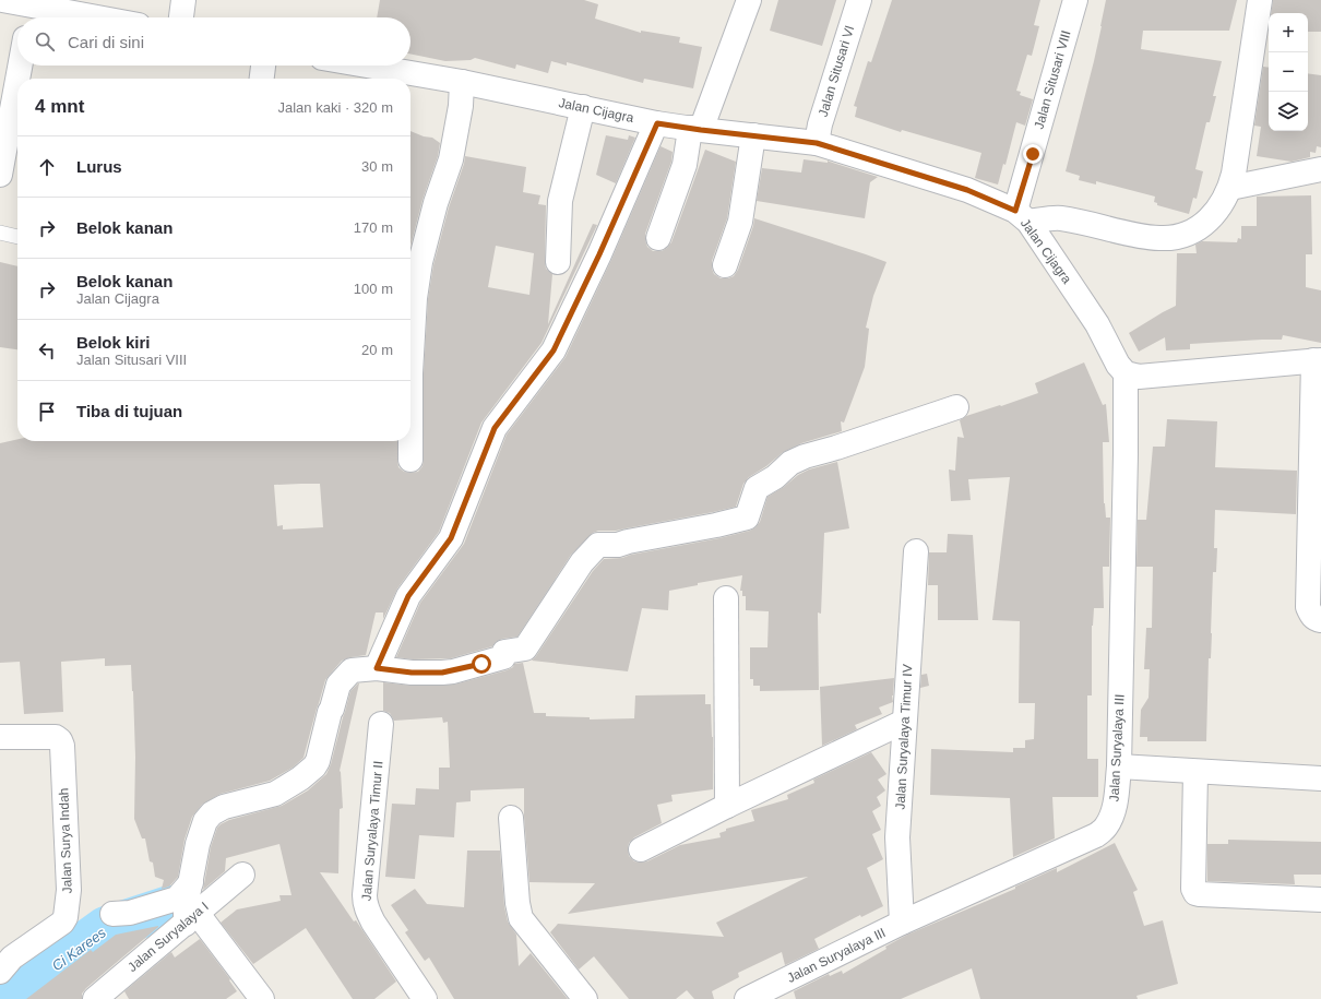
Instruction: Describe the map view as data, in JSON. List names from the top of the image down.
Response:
{
  "streets": {
    "street": [
      "Jalan Situsari VI",
      "Jalan Situsari VIII",
      "Jalan Cijagra",
      "Jalan Suryalaya Timur IV",
      "Jalan Suryalaya III",
      "Jalan Suryalaya Timur II",
      "Jalan Surya Indah",
      "Jalan Suryalaya I"
    ]
  },
  "crossings": [
    ["Jalan Situsari VI", "Jalan Cijagra"],
    ["Jalan Situsari VIII", "Jalan Cijagra"],
    ["Jalan Cijagra", "Jalan Suryalaya III"],
    ["Jalan Suryalaya Timur IV", "Jalan Suryalaya III"]
  ],
  "water": ["Ci Karees"],
  "page": {
    "map_buttons": ["+", "−"],
    "search": "Cari di sini",
    "heading": ["4 mnt", "Jalan kaki · 320 m"],
    "list": [
      ["Lurus", "30 m"],
      ["Belok kanan", "170 m"],
      ["Belok kanan", "Jalan Cijagra", "100 m"],
      ["Belok kiri", "Jalan Situsari VIII", "20 m"],
      "Tiba di tujuan"
    ]
  }
}
